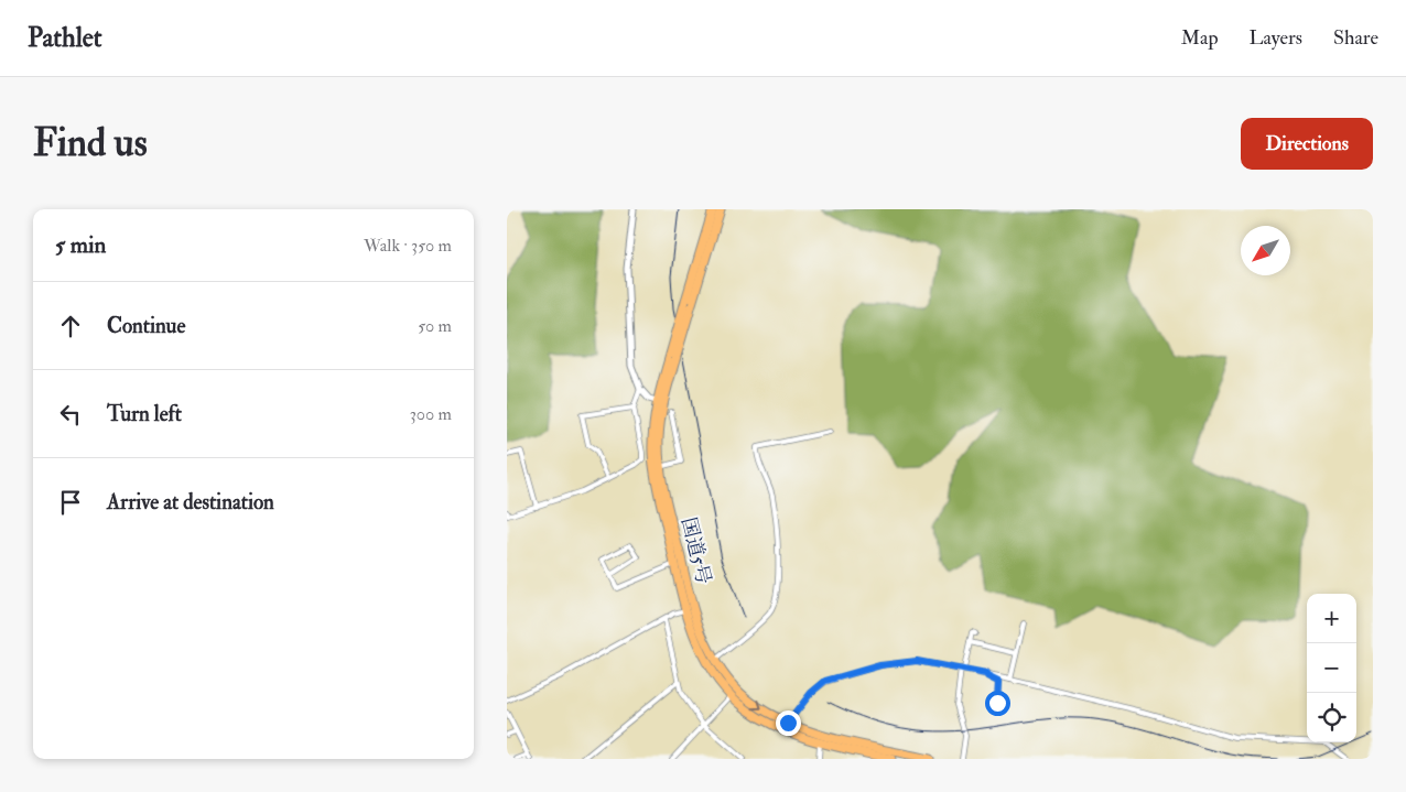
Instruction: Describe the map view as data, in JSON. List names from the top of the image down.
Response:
{
  "streets": {
    "highway": ["国道5号"]
  },
  "north": "bottom left",
  "page": {
    "header": "Pathlet",
    "nav": ["Map", "Layers", "Share"],
    "buttons": "Directions",
    "title": "Find us",
    "heading": ["5 min", "Walk · 350 m"],
    "list": [
      ["Continue", "50 m"],
      ["Turn left", "300 m"],
      "Arrive at destination"
    ],
    "map_buttons": ["+", "−"]
  }
}
